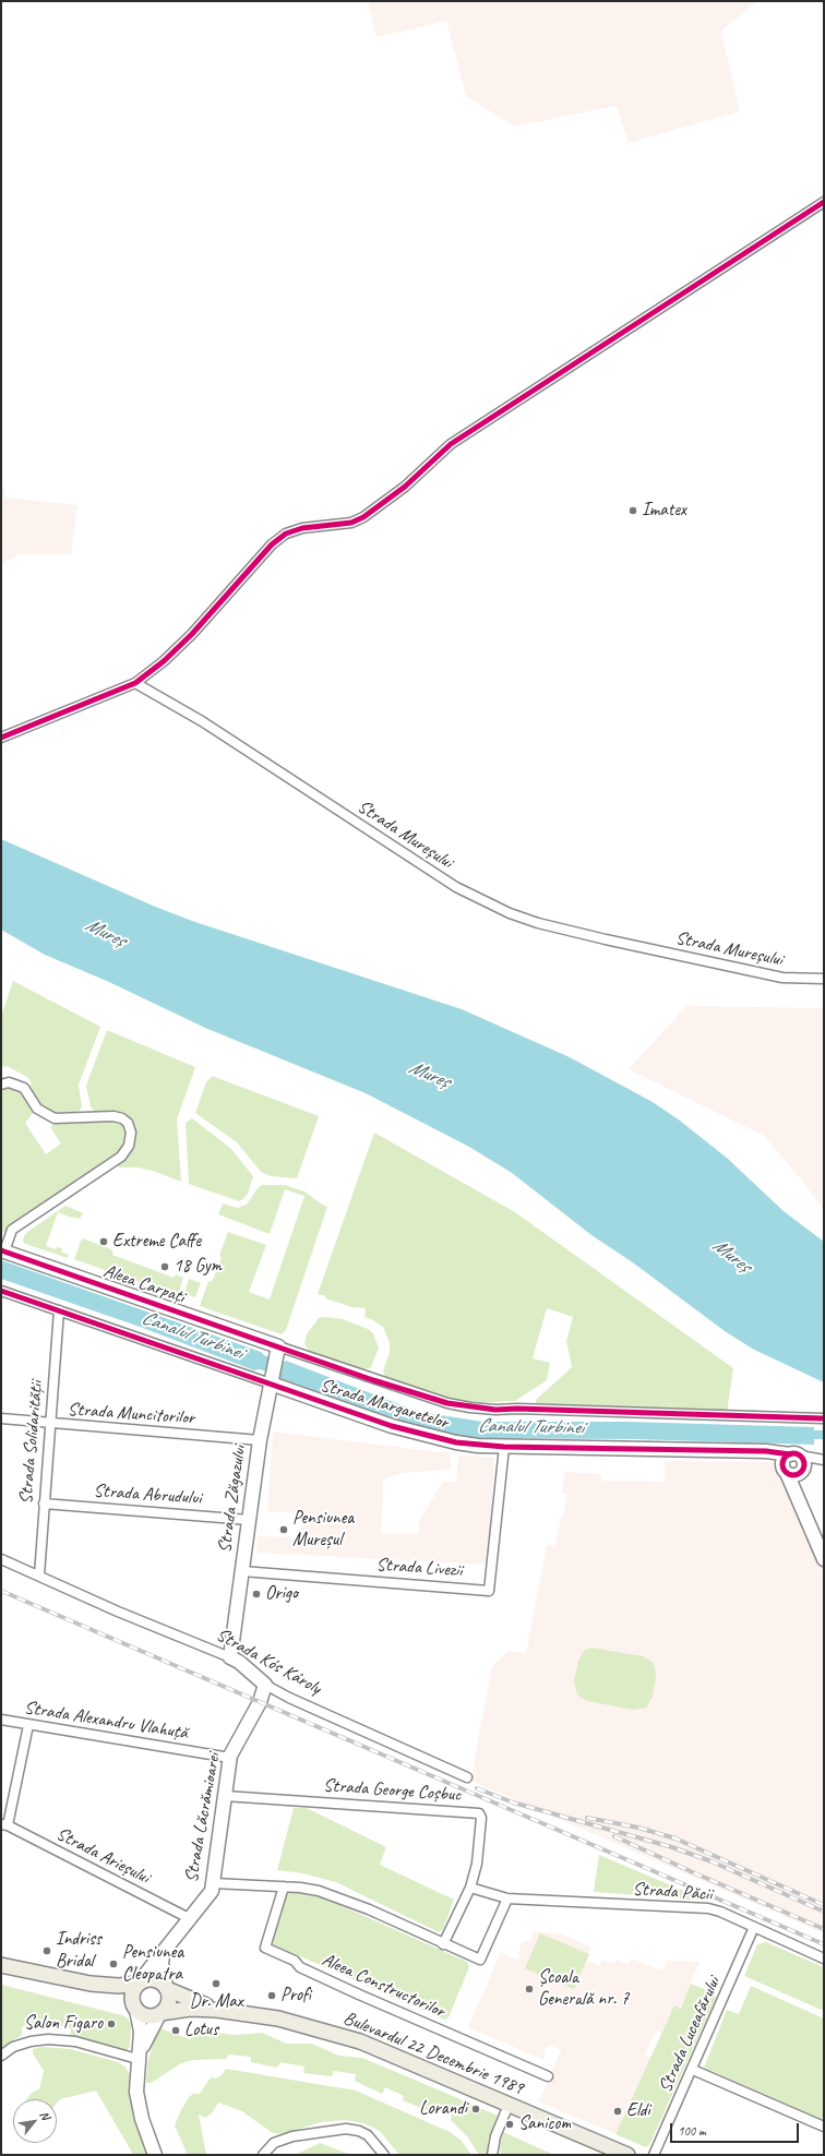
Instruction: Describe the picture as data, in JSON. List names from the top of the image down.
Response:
{
  "streets": {
    "main road": ["Bulevardul 22 Decembrie 1989"],
    "street": [
      "Strada Mureșului",
      "Aleea Carpați",
      "Strada Margaretelor",
      "Strada Muncitorilor",
      "Strada Solidarității",
      "Strada Abrudului",
      "Strada Zăgazului",
      "Strada Livezii",
      "Strada Kós Károly",
      "Strada Alexandru Vlahuță",
      "Strada George Coșbuc",
      "Strada Lăcrămioarei",
      "Strada Arieșului",
      "Strada Păcii",
      "Aleea Constructorilor",
      "Strada Luceafărului"
    ]
  },
  "crossings": [
    ["Aleea Carpați", "Strada Zăgazului"],
    ["Strada Margaretelor", "Strada Solidarității"],
    ["Strada Margaretelor", "Strada Zăgazului"],
    ["Strada Margaretelor", "Strada Livezii"],
    ["Strada Muncitorilor", "Strada Solidarității"],
    ["Strada Muncitorilor", "Strada Zăgazului"],
    ["Strada Solidarității", "Strada Abrudului"],
    ["Strada Solidarității", "Strada Kós Károly"],
    ["Strada Abrudului", "Strada Zăgazului"],
    ["Strada Zăgazului", "Strada Livezii"],
    ["Strada Zăgazului", "Strada Kós Károly"],
    ["Strada Kós Károly", "Strada Lăcrămioarei"],
    ["Strada Alexandru Vlahuță", "Strada Lăcrămioarei"],
    ["Strada George Coșbuc", "Strada Lăcrămioarei"],
    ["Strada Lăcrămioarei", "Strada Arieșului"],
    ["Strada Lăcrămioarei", "Bulevardul 22 Decembrie 1989"],
    ["Strada Păcii", "Strada Luceafărului"]
  ],
  "water": ["Mureș", "Canalul Turbinei"],
  "places": [
    "Imatex",
    "Extreme Caffe",
    "18 Gym",
    "Pensiunea Mureșul",
    "Origo",
    "Indriss Bridal",
    "Pensiunea Cleopatra",
    "Dr. Max",
    "Școala Generală nr. 7",
    "Profi",
    "Salon Figaro",
    "Lotus",
    "Lorandi",
    "Eldi",
    "Sanicom"
  ],
  "scale_bar": "100 m",
  "north": "top right"
}
